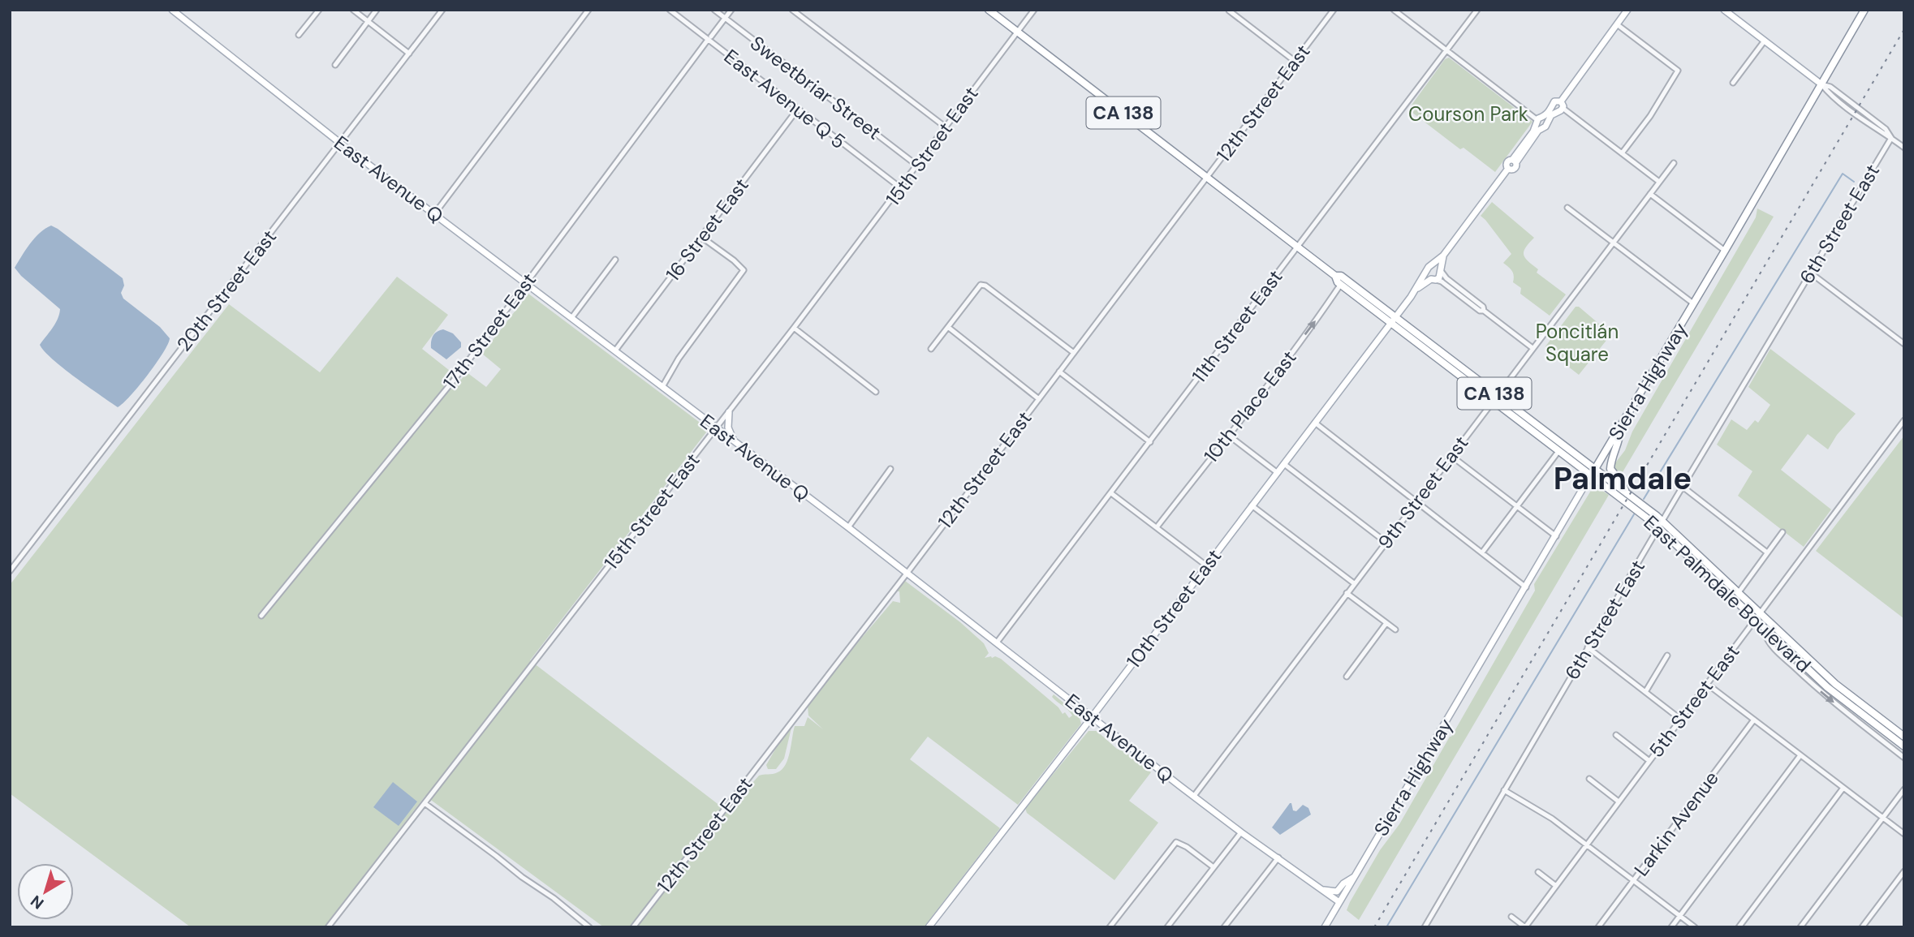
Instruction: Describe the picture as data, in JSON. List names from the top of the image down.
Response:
{
  "streets": {
    "highway": ["CA 138", "Sierra Highway", "East Palmdale Boulevard"],
    "main road": ["East Avenue Q", "10th Street East"],
    "street": [
      "Sweetbriar Street",
      "East Avenue Q 5",
      "12th Street East",
      "15th Street East",
      "6th Street East",
      "16 Street East",
      "20th Street East",
      "11th Street East",
      "17th Street East",
      "10th Place East",
      "9th Street East",
      "5th Street East",
      "Larkin Avenue"
    ]
  },
  "crossings": [
    ["Sweetbriar Street", "15th Street East"],
    ["Sweetbriar Street", "17th Street East"],
    ["East Avenue Q 5", "15th Street East"],
    ["East Avenue Q 5", "16 Street East"],
    ["East Avenue Q 5", "17th Street East"],
    ["12th Street East", "East Avenue Q"],
    ["12th Street East", "East Palmdale Boulevard"],
    ["15th Street East", "East Avenue Q"],
    ["15th Street East", "East Palmdale Boulevard"],
    ["East Avenue Q", "16 Street East"],
    ["East Avenue Q", "20th Street East"],
    ["East Avenue Q", "11th Street East"],
    ["East Avenue Q", "17th Street East"],
    ["East Avenue Q", "Sierra Highway"],
    ["East Avenue Q", "9th Street East"],
    ["East Avenue Q", "10th Street East"],
    ["6th Street East", "East Palmdale Boulevard"],
    ["11th Street East", "East Palmdale Boulevard"],
    ["Sierra Highway", "East Palmdale Boulevard"],
    ["10th Place East", "East Palmdale Boulevard"],
    ["9th Street East", "East Palmdale Boulevard"],
    ["East Palmdale Boulevard", "10th Street East"],
    ["East Palmdale Boulevard", "5th Street East"]
  ],
  "one_way": ["10th Place East"],
  "districts": ["Palmdale"],
  "parks": ["Courson Park", "Poncitlán Square"],
  "north": "bottom left"
}
